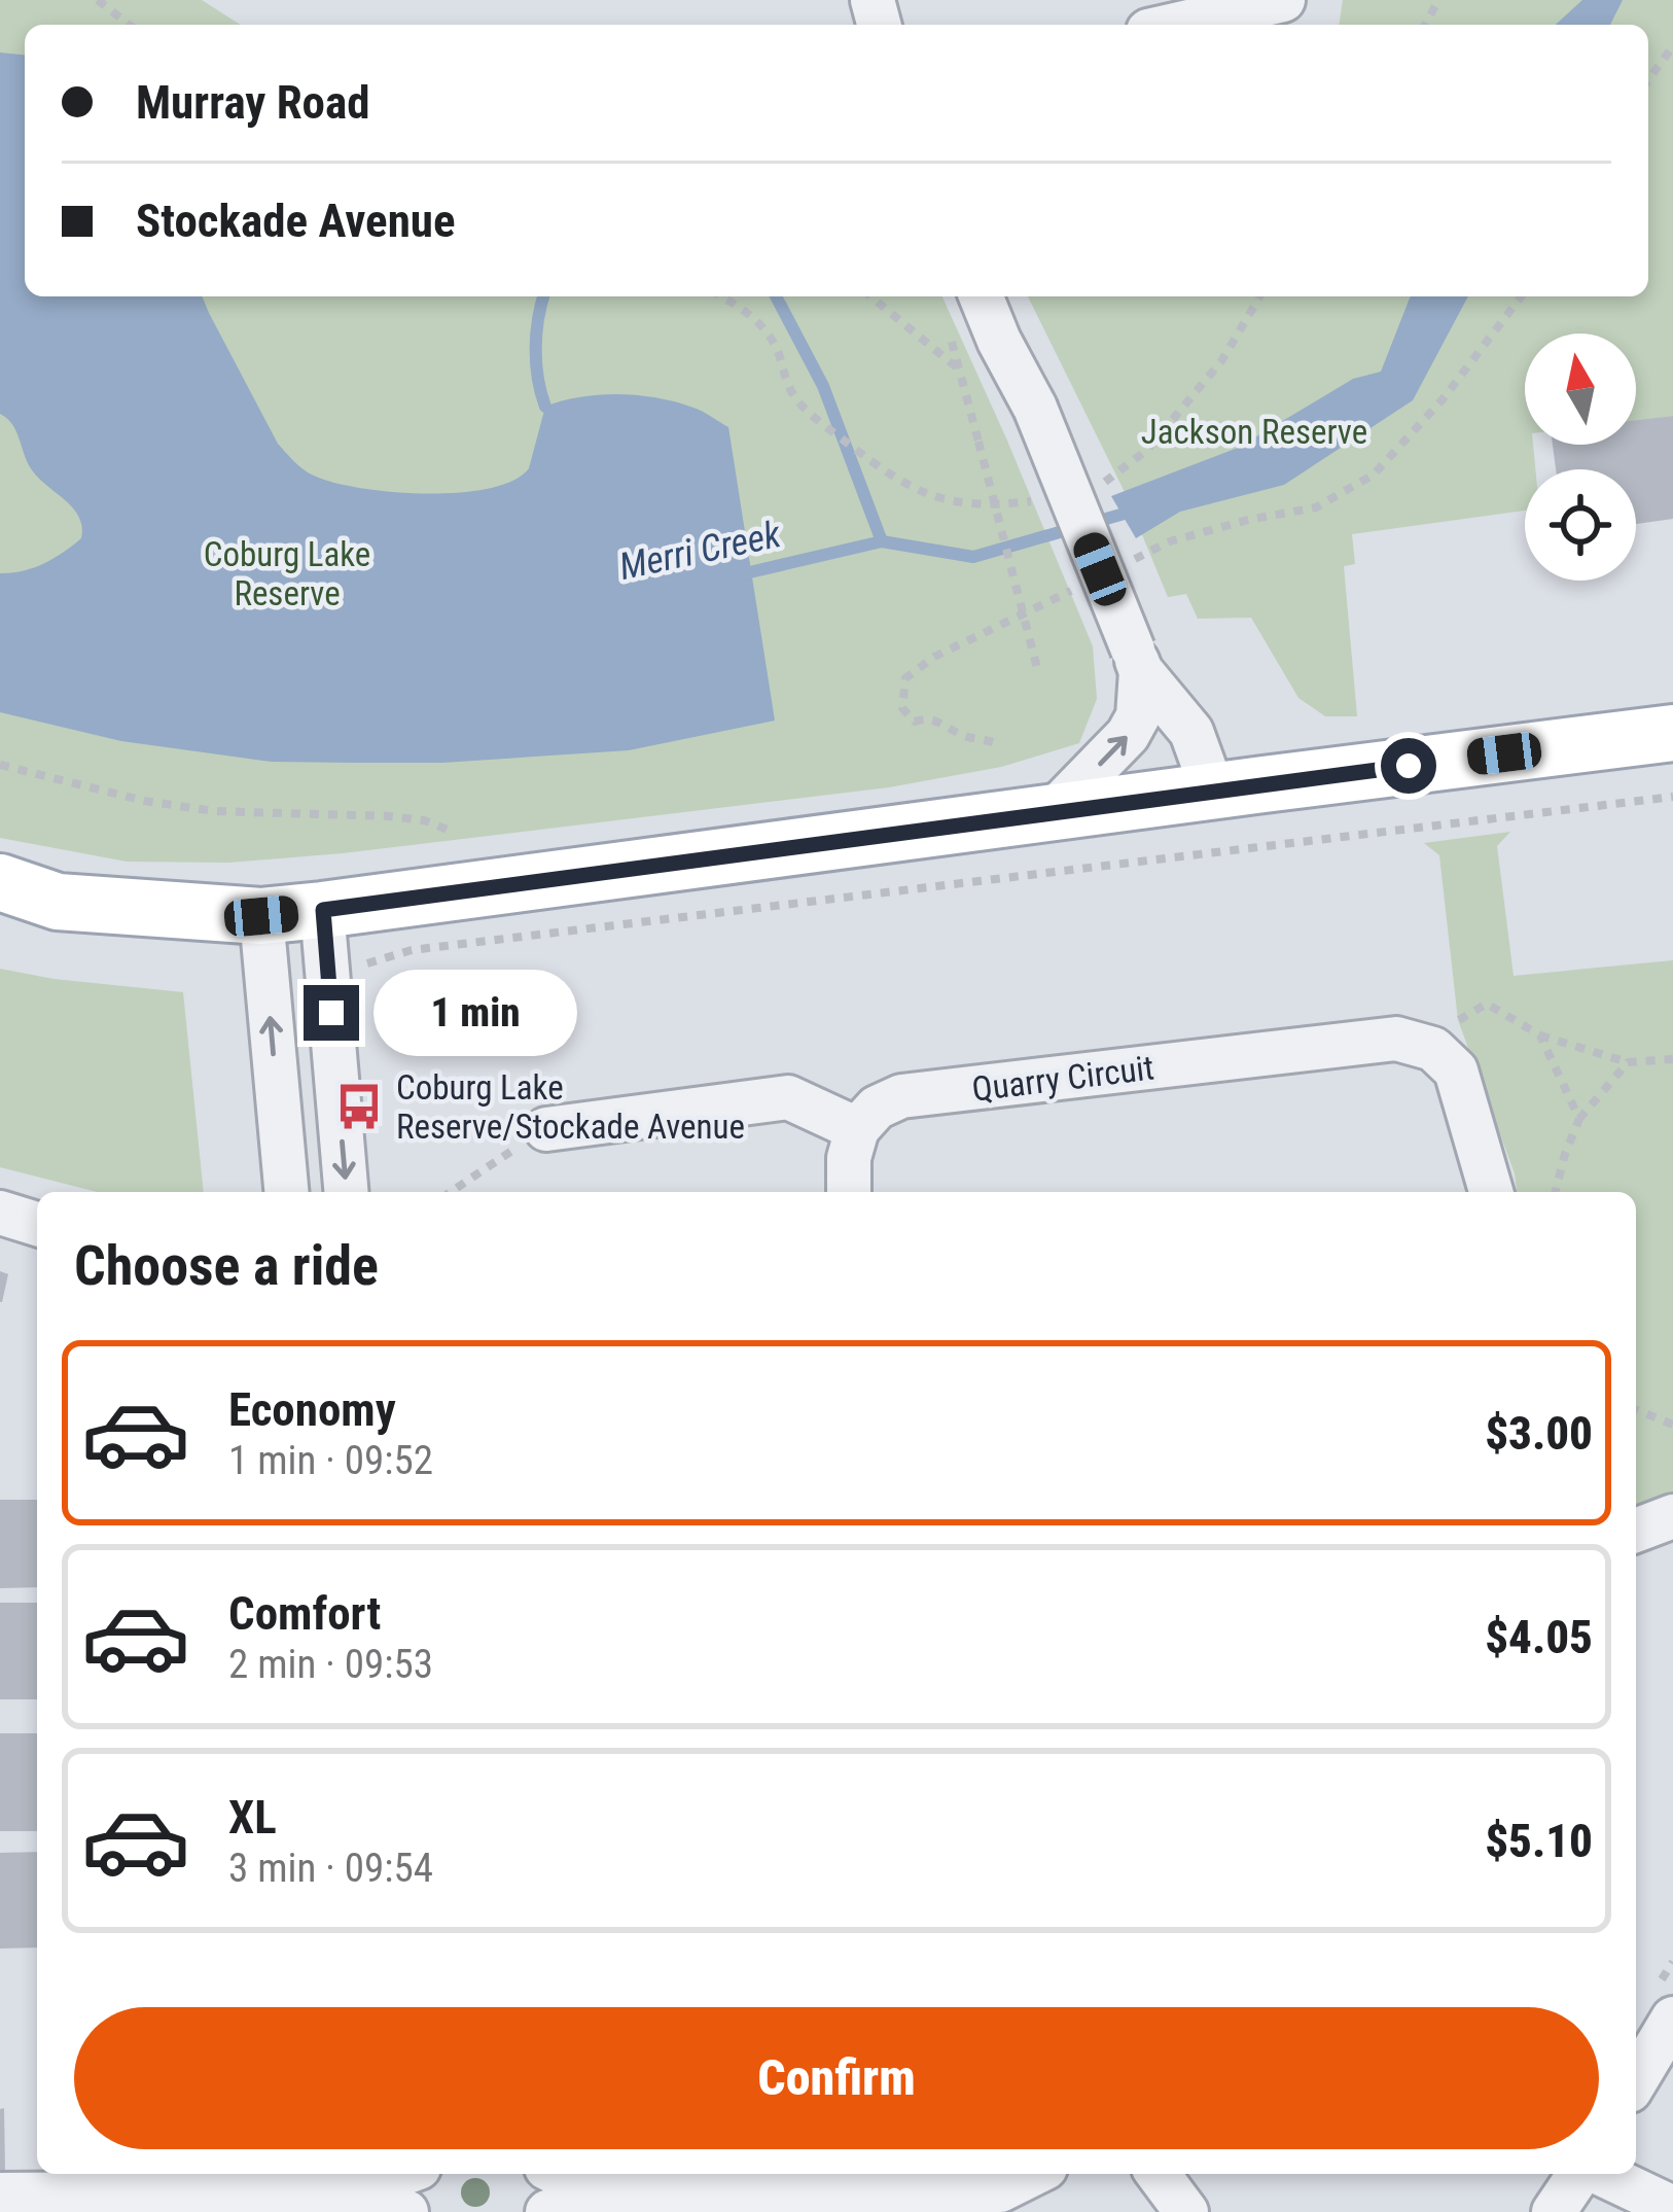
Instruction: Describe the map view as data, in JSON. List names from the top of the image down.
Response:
{
  "streets": {
    "street": ["Quarry Circuit"]
  },
  "water": ["Merri Creek"],
  "parks": ["Jackson Reserve", "Coburg Lake Reserve"],
  "places": {
    "bus stop": ["Coburg Lake Reserve/Stockade Avenue"]
  },
  "north": "top",
  "page": {
    "banner": ["Murray Road", "Stockade Avenue"],
    "bubble": "1 min",
    "heading": "Choose a ride",
    "list": [
      {
        "name": "Economy",
        "note": "1 min · 09:52",
        "value": "$3.00"
      },
      {
        "name": "Comfort",
        "note": "2 min · 09:53",
        "value": "$4.05"
      },
      {
        "name": "XL",
        "note": "3 min · 09:54",
        "value": "$5.10"
      }
    ],
    "buttons": "Confirm"
  }
}
